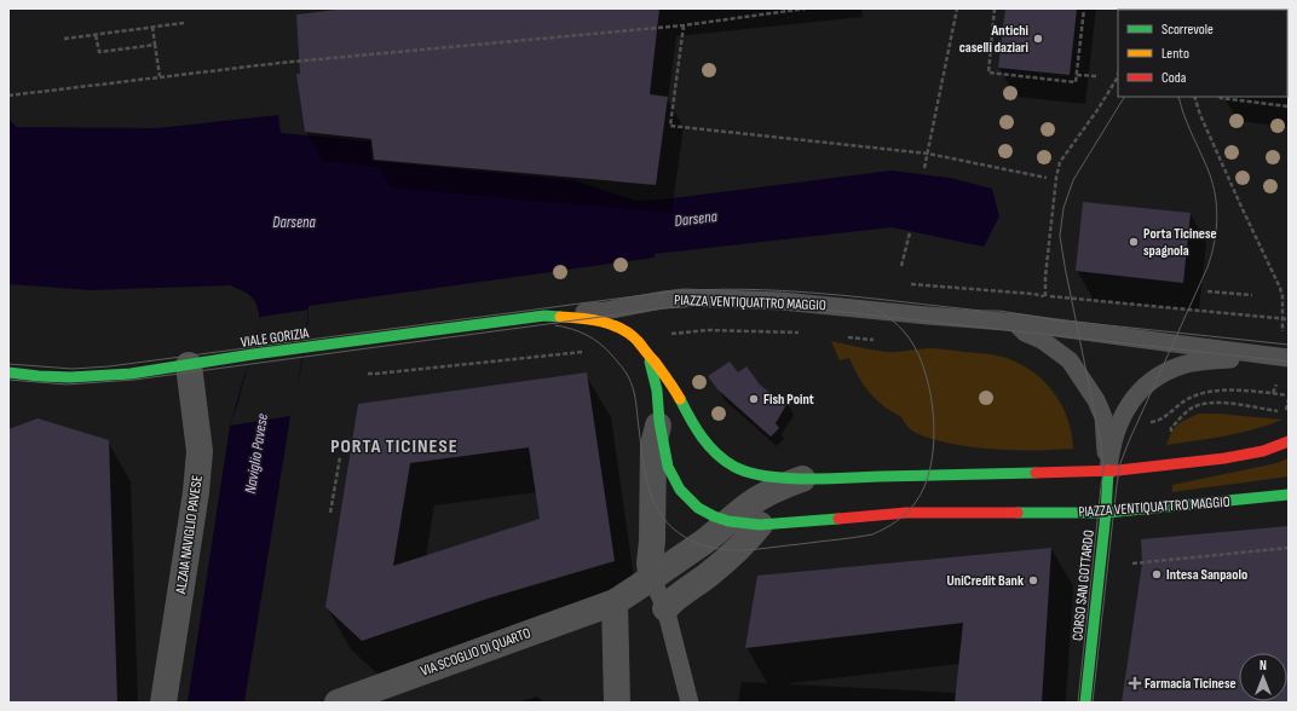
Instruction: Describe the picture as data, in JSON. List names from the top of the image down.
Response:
{
  "streets": {
    "street": [
      "PIAZZA VENTIQUATTRO MAGGIO",
      "VIALE GORIZIA",
      "ALZAIA NAVIGLIO PAVESE",
      "CORSO SAN GOTTARDO",
      "VIA SCOGLIO DI QUARTO"
    ]
  },
  "crossings": [
    ["PIAZZA VENTIQUATTRO MAGGIO", "VIALE GORIZIA"],
    ["PIAZZA VENTIQUATTRO MAGGIO", "CORSO SAN GOTTARDO"],
    ["PIAZZA VENTIQUATTRO MAGGIO", "VIA SCOGLIO DI QUARTO"],
    ["VIALE GORIZIA", "ALZAIA NAVIGLIO PAVESE"]
  ],
  "districts": ["PORTA TICINESE"],
  "water": ["Darsena", "Naviglio Pavese"],
  "places": {
    "other": [
      "Antichi caselli daziari",
      "Porta Ticinese spagnola",
      "Fish Point",
      "Intesa Sanpaolo",
      "UniCredit Bank"
    ],
    "health": ["Farmacia Ticinese"]
  },
  "legend": ["Scorrevole", "Lento", "Coda"],
  "north": "top"
}
